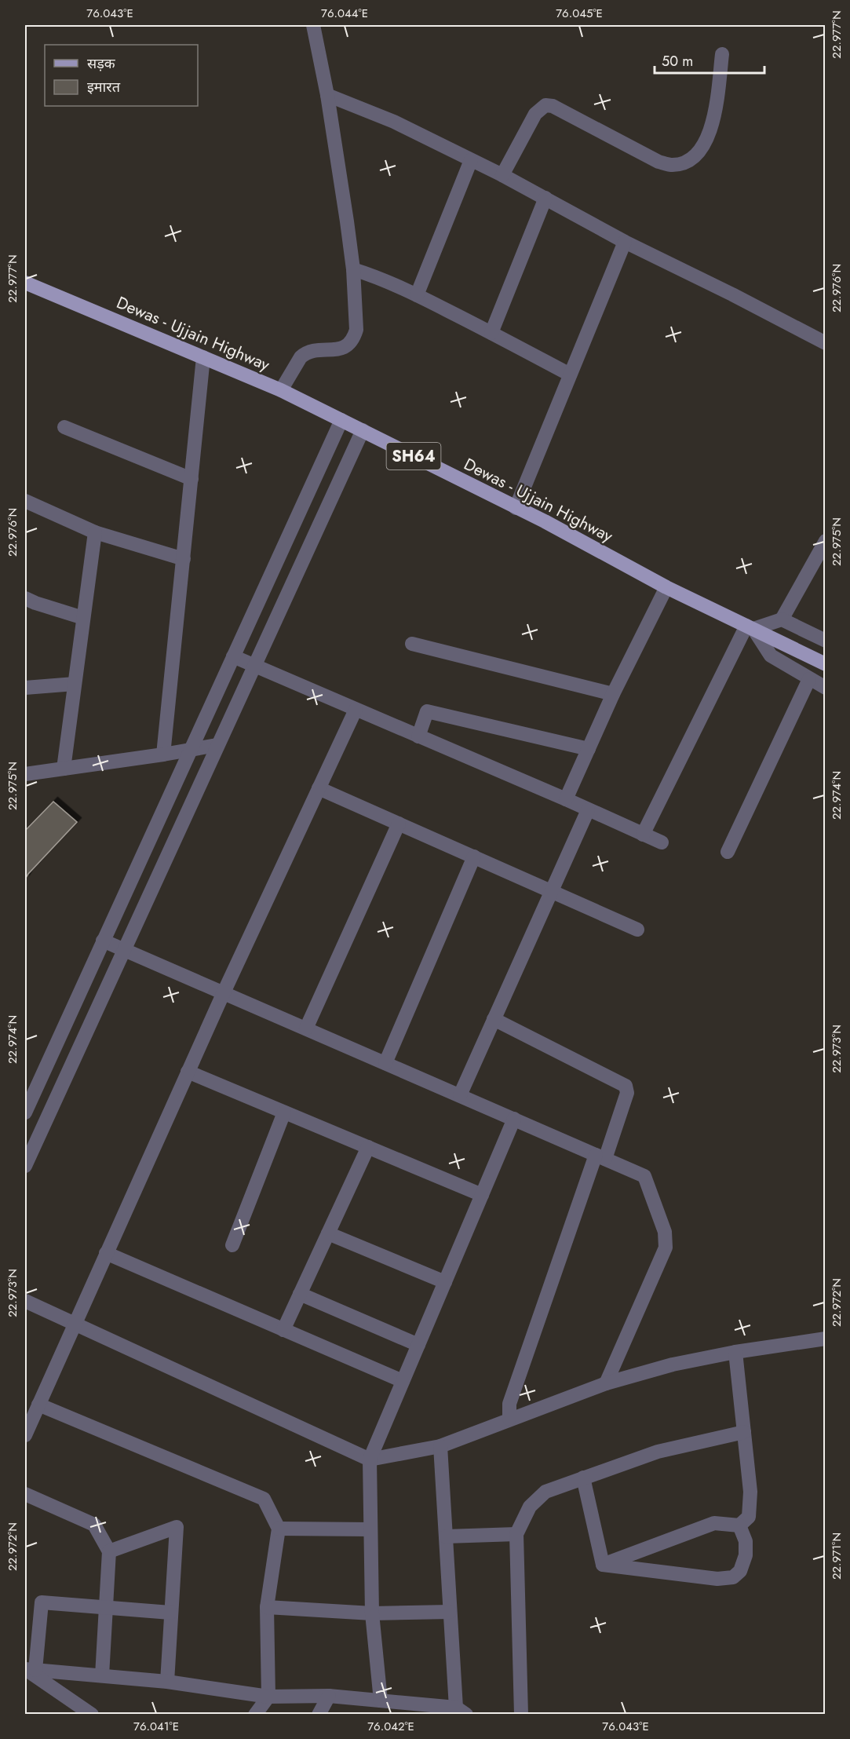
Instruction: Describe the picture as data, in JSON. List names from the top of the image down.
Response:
{
  "streets": {
    "main road": ["Dewas - Ujjain Highway", "SH64"]
  },
  "legend": ["सड़क", "इमारत"],
  "scale_bar": "50 m",
  "coordinates": [
    "76.043°E",
    "76.044°E",
    "76.045°E",
    "22.977°N",
    "22.976°N",
    "22.975°N",
    "22.974°N",
    "22.973°N",
    "22.972°N",
    "22.971°N",
    "76.041°E",
    "76.042°E"
  ]
}
